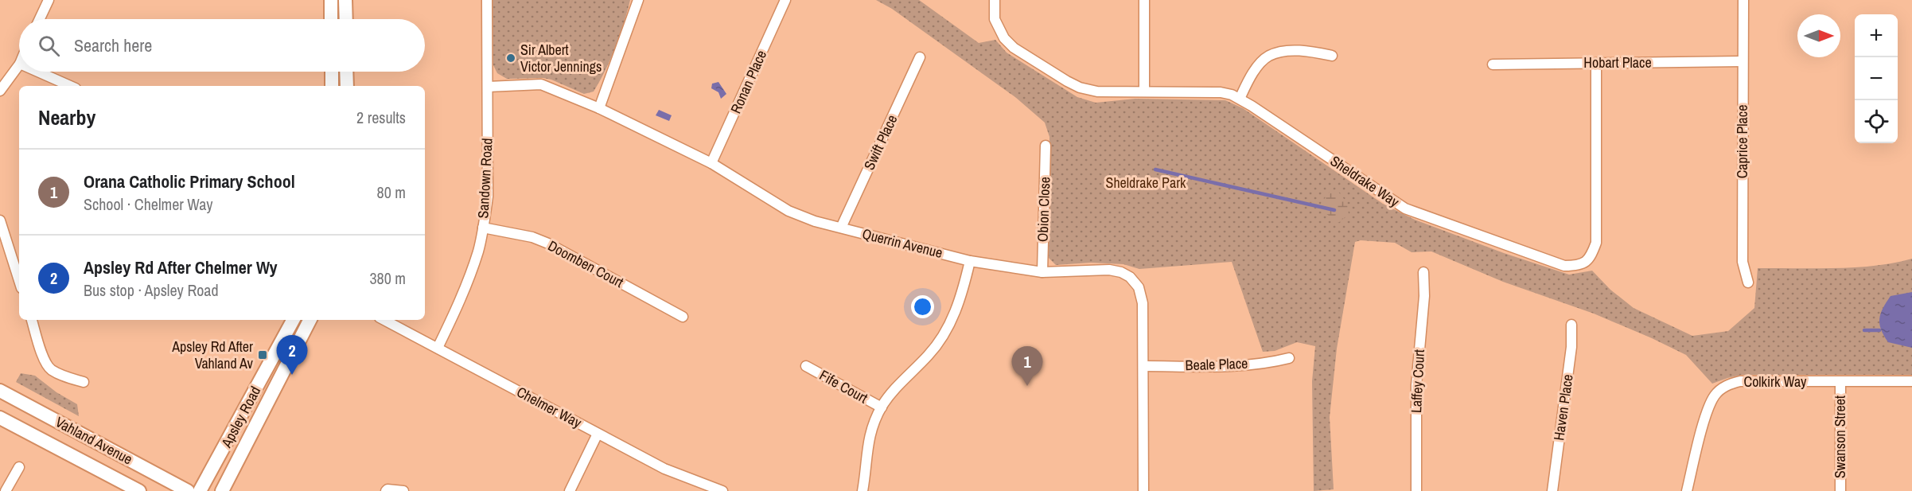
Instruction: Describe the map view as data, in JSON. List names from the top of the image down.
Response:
{
  "streets": {
    "main road": ["Apsley Road", "Vahland Avenue"],
    "street": [
      "Hobart Place",
      "Ronan Place",
      "Caprice Place",
      "Swift Place",
      "Sandown Road",
      "Sheldrake Way",
      "Obion Close",
      "Querrin Avenue",
      "Doomben Court",
      "Beale Place",
      "Laffey Court",
      "Colkirk Way",
      "Fife Court",
      "Chelmer Way",
      "Haven Place",
      "Swanson Street"
    ]
  },
  "crossings": [
    ["Hobart Place", "Caprice Place"],
    ["Hobart Place", "Sheldrake Way"],
    ["Ronan Place", "Querrin Avenue"],
    ["Swift Place", "Querrin Avenue"],
    ["Sandown Road", "Querrin Avenue"],
    ["Sandown Road", "Doomben Court"],
    ["Sandown Road", "Chelmer Way"],
    ["Obion Close", "Querrin Avenue"],
    ["Querrin Avenue", "Beale Place"],
    ["Colkirk Way", "Swanson Street"]
  ],
  "parks": ["Sheldrake Park"],
  "places": {
    "other": ["Sir Albert Victor Jennings"],
    "transit": ["Apsley Rd After Vahland Av"]
  },
  "north": "right",
  "page": {
    "map_buttons": ["+", "−"],
    "search": "Search here",
    "heading": ["Nearby", "2 results"],
    "list": [
      {
        "mark": "1",
        "name": "Orana Catholic Primary School",
        "note": "School · Chelmer Way",
        "value": "80 m"
      },
      {
        "mark": "2",
        "name": "Apsley Rd After Chelmer Wy",
        "note": "Bus stop · Apsley Road",
        "value": "380 m"
      }
    ],
    "pins": ["2", "1"]
  }
}
